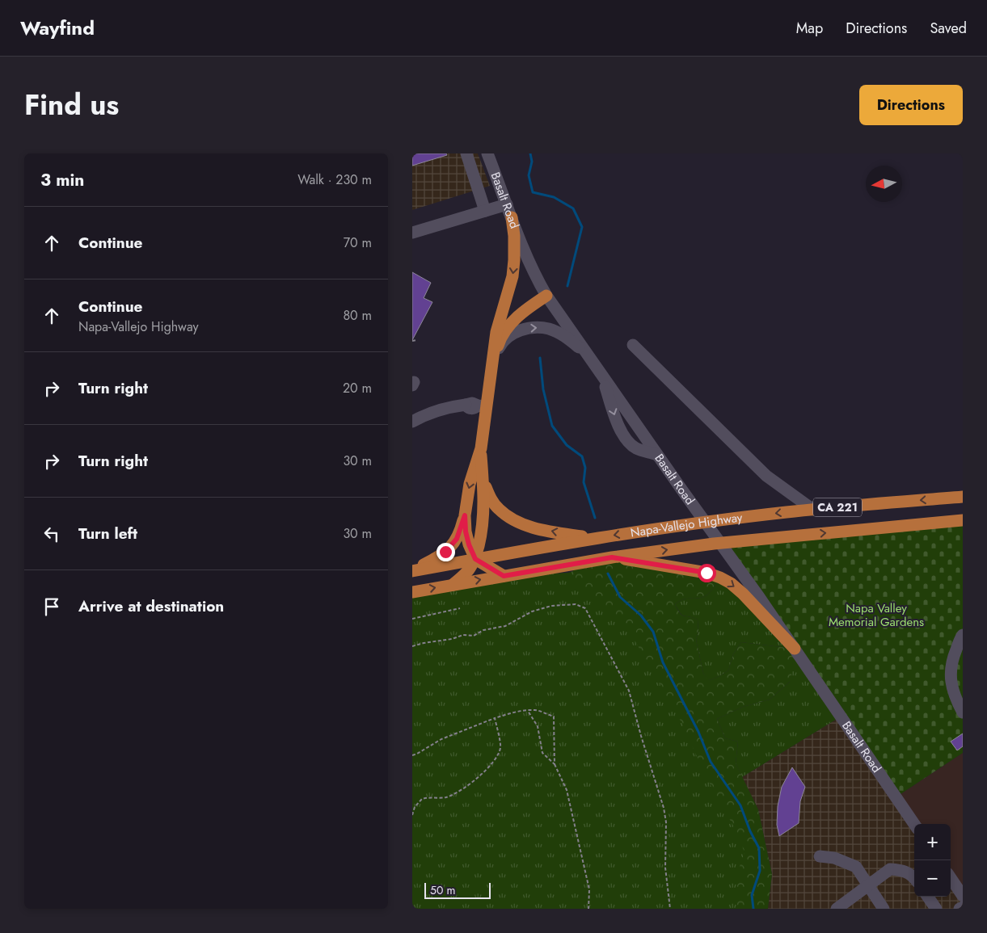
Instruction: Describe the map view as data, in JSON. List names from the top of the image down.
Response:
{
  "streets": {
    "main road": ["CA 221", "Napa-Vallejo Highway"],
    "street": ["Basalt Road"]
  },
  "parks": ["Napa Valley Memorial Gardens"],
  "scale_bar": "50 m",
  "north": "left",
  "page": {
    "header": "Wayfind",
    "nav": ["Map", "Directions", "Saved"],
    "title": "Find us",
    "buttons": "Directions",
    "heading": ["3 min", "Walk · 230 m"],
    "list": [
      ["Continue", "70 m"],
      ["Continue", "Napa-Vallejo Highway", "80 m"],
      ["Turn right", "20 m"],
      ["Turn right", "30 m"],
      ["Turn left", "30 m"],
      "Arrive at destination"
    ],
    "map_buttons": ["+", "−"],
    "scale": "50 m"
  }
}
